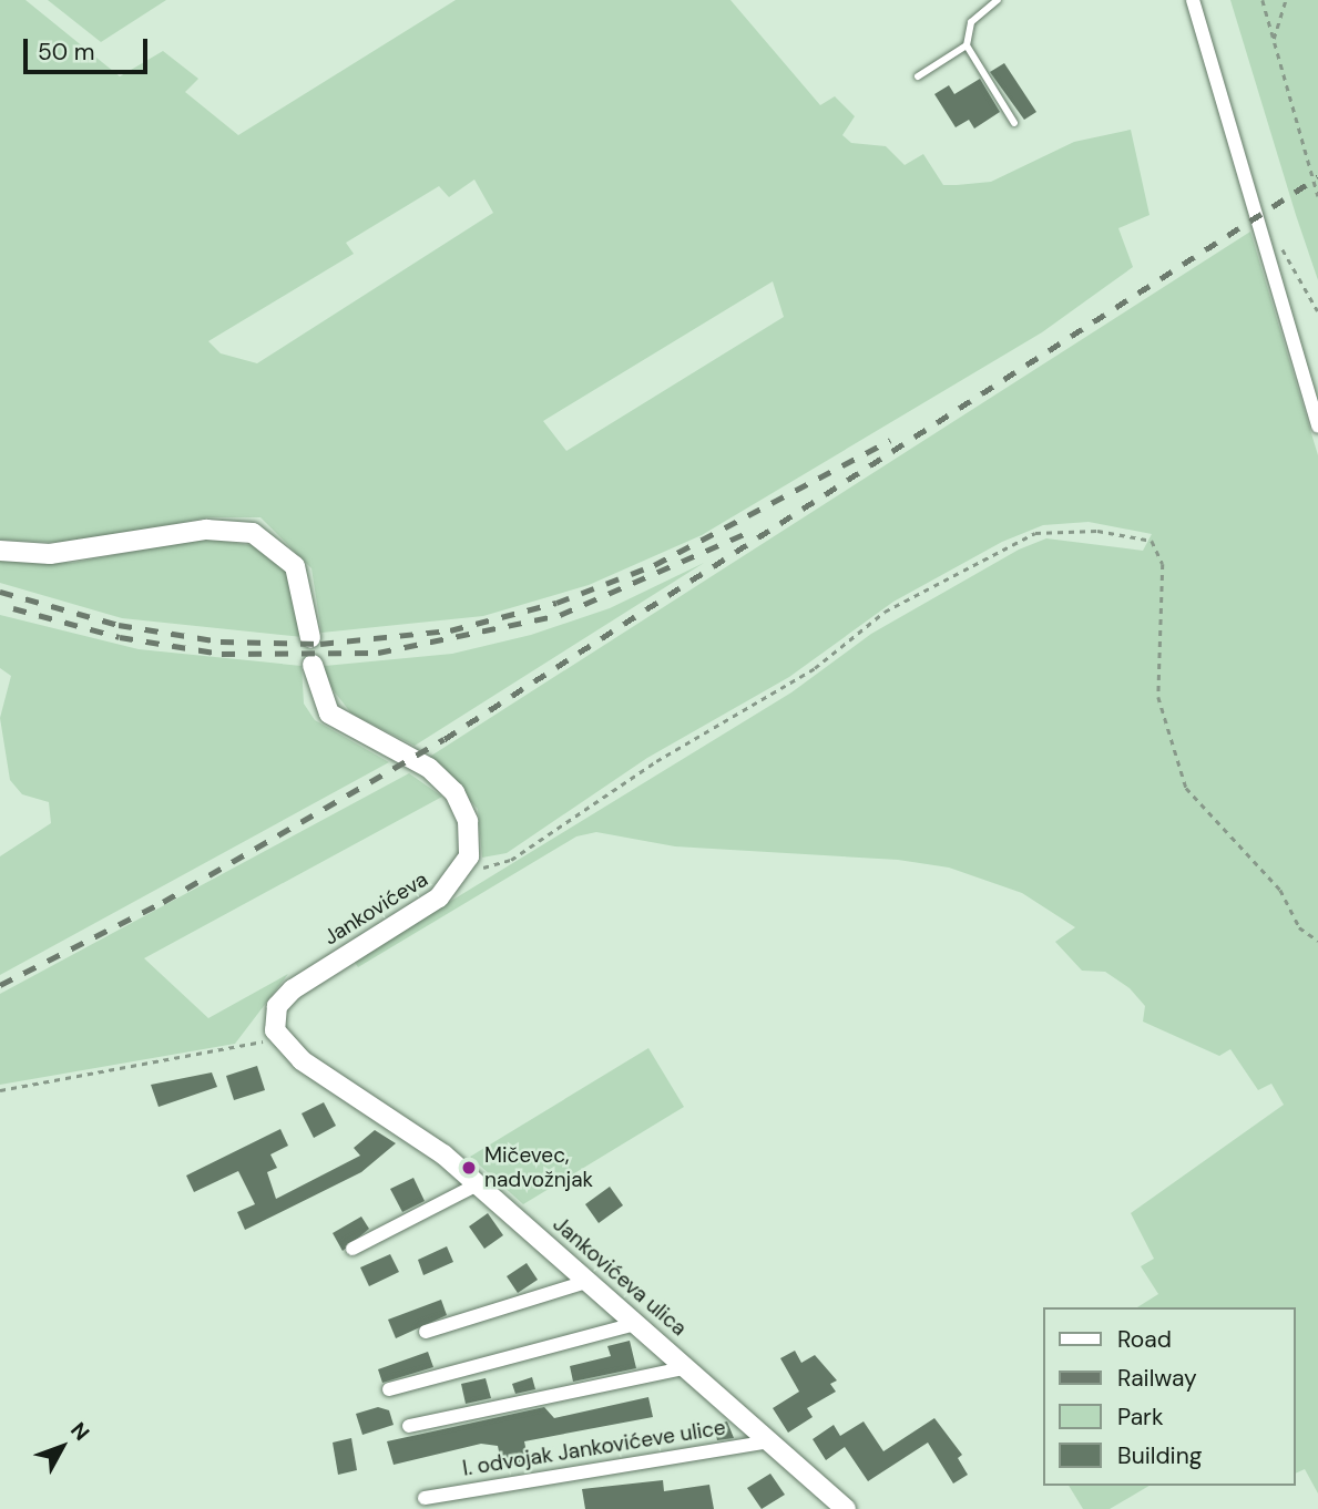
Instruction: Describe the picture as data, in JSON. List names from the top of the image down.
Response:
{
  "streets": {
    "main road": ["Jankovićeva", "Jankovićeva ulica"],
    "street": ["I. odvojak Jankovićeve ulice"]
  },
  "crossings": [
    ["Jankovićeva", "Jankovićeva ulica"],
    ["Jankovićeva ulica", "I. odvojak Jankovićeve ulice"]
  ],
  "places": ["Mičevec, nadvožnjak"],
  "legend": [
    "Road",
    "Railway",
    "Park",
    "Building"
  ],
  "scale_bar": "50 m",
  "north": "top right"
}
